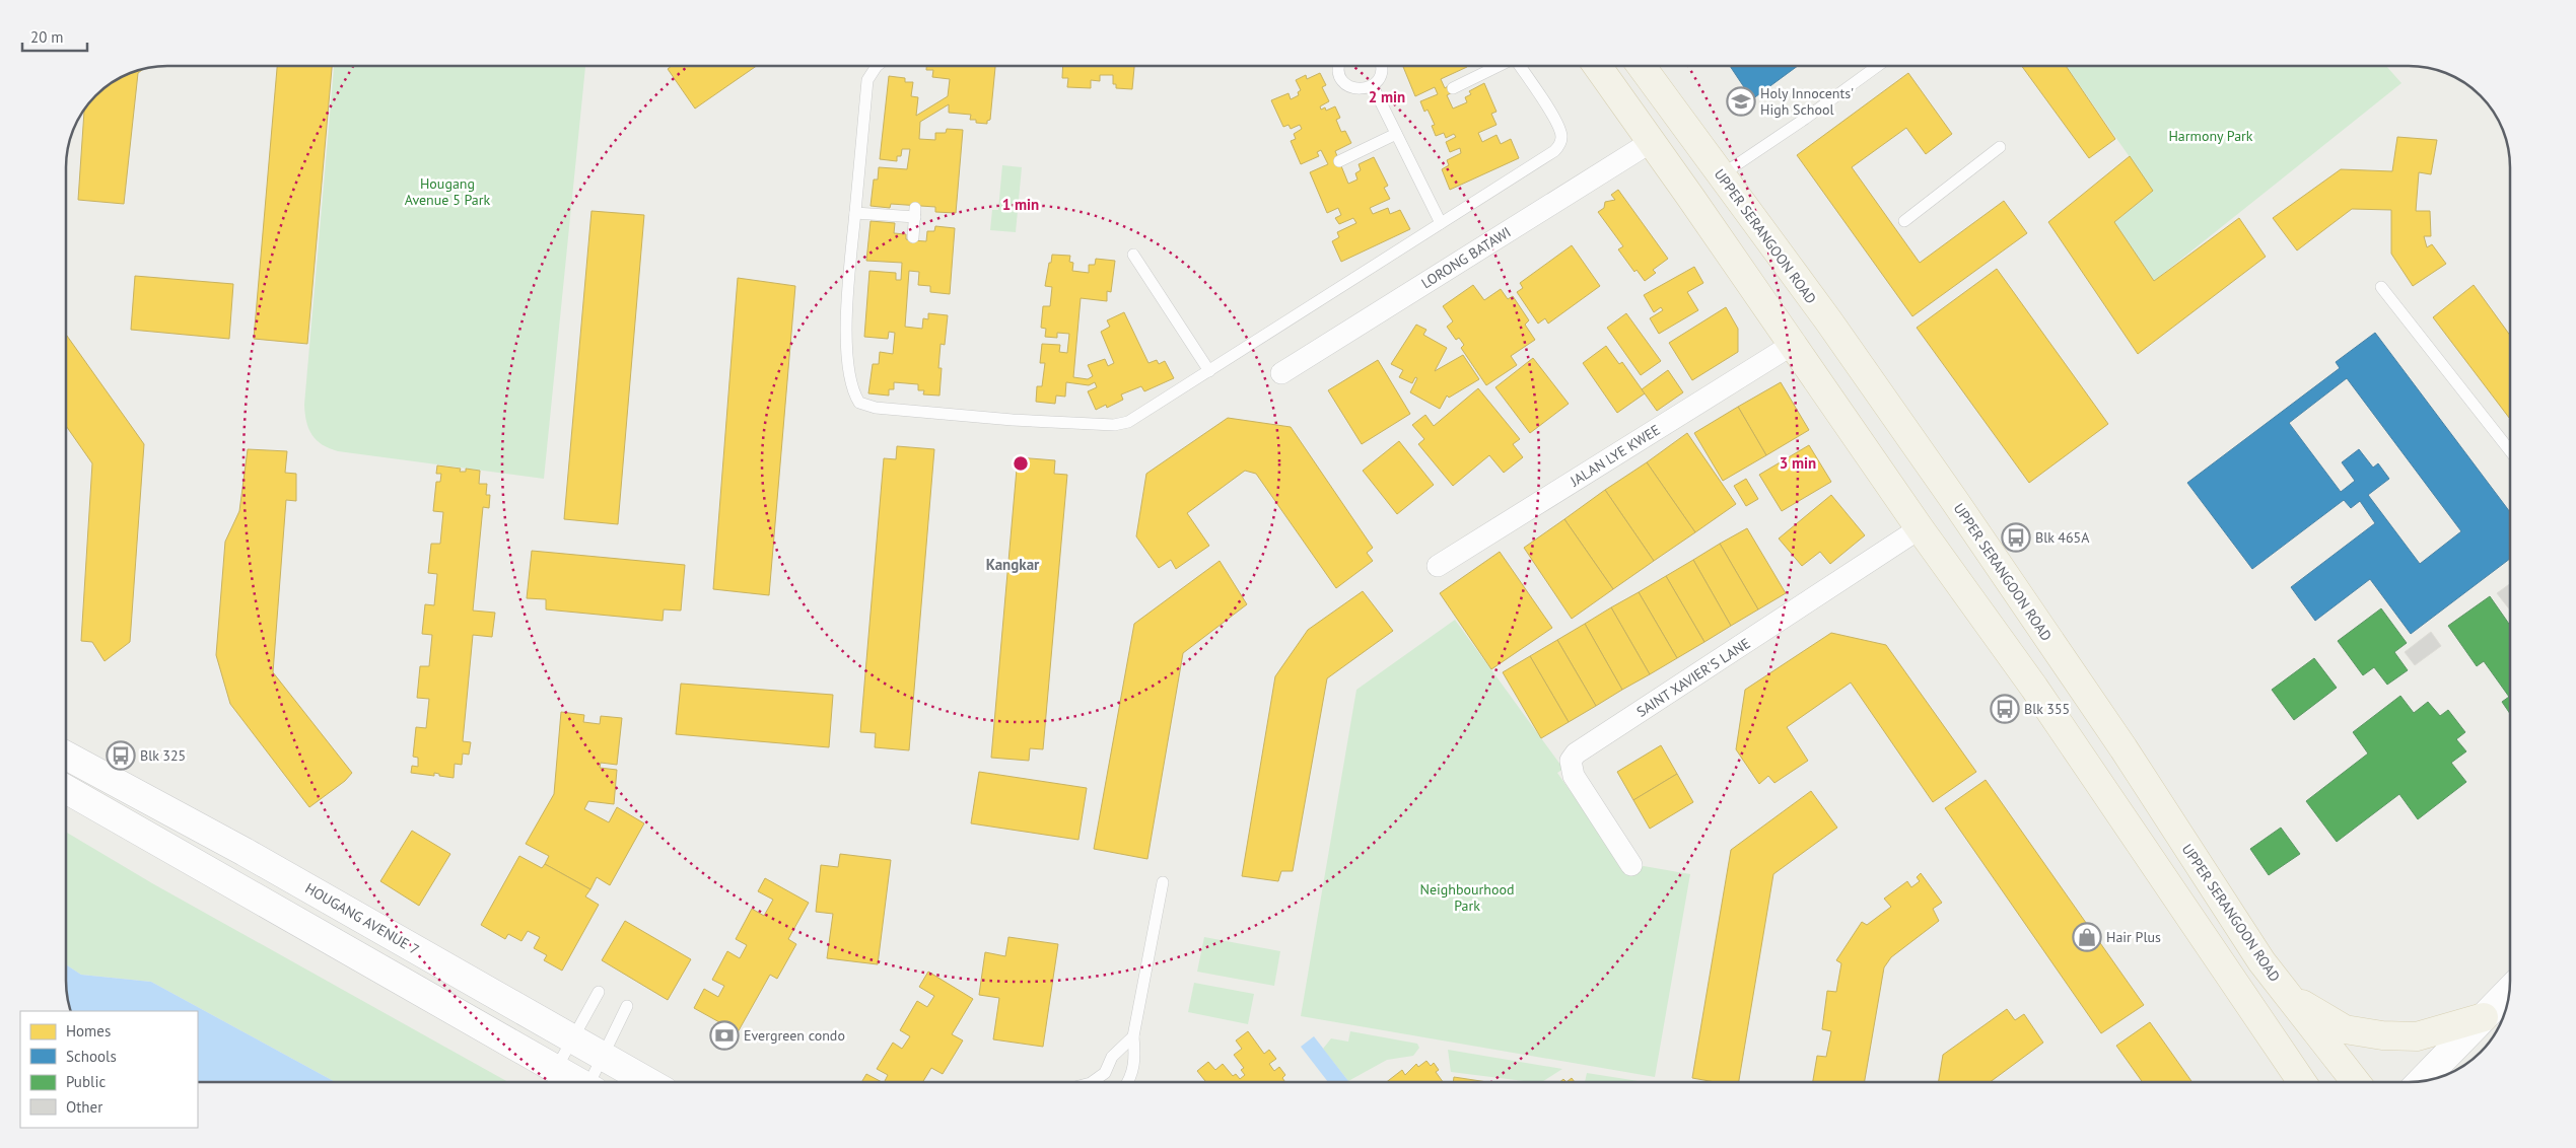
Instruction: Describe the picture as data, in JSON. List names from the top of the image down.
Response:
{
  "streets": {
    "main road": ["UPPER SERANGOON ROAD", "HOUGANG AVENUE 7"],
    "street": ["LORONG BATAWI", "JALAN LYE KWEE", "SAINT XAVIER'S LANE"]
  },
  "districts": ["Kangkar"],
  "parks": ["Harmony Park", "Hougang Avenue 5 Park", "Neighbourhood Park"],
  "places": {
    "school or university": ["Holy Innocents' High School"],
    "bus stop": ["Blk 465A", "Blk 355", "Blk 325"],
    "shop": ["Hair Plus"],
    "bank": ["Evergreen condo"]
  },
  "legend": [
    "Homes",
    "Schools",
    "Public",
    "Other"
  ],
  "scale_bar": "20 m",
  "rings": ["2 min", "1 min", "3 min"]
}
